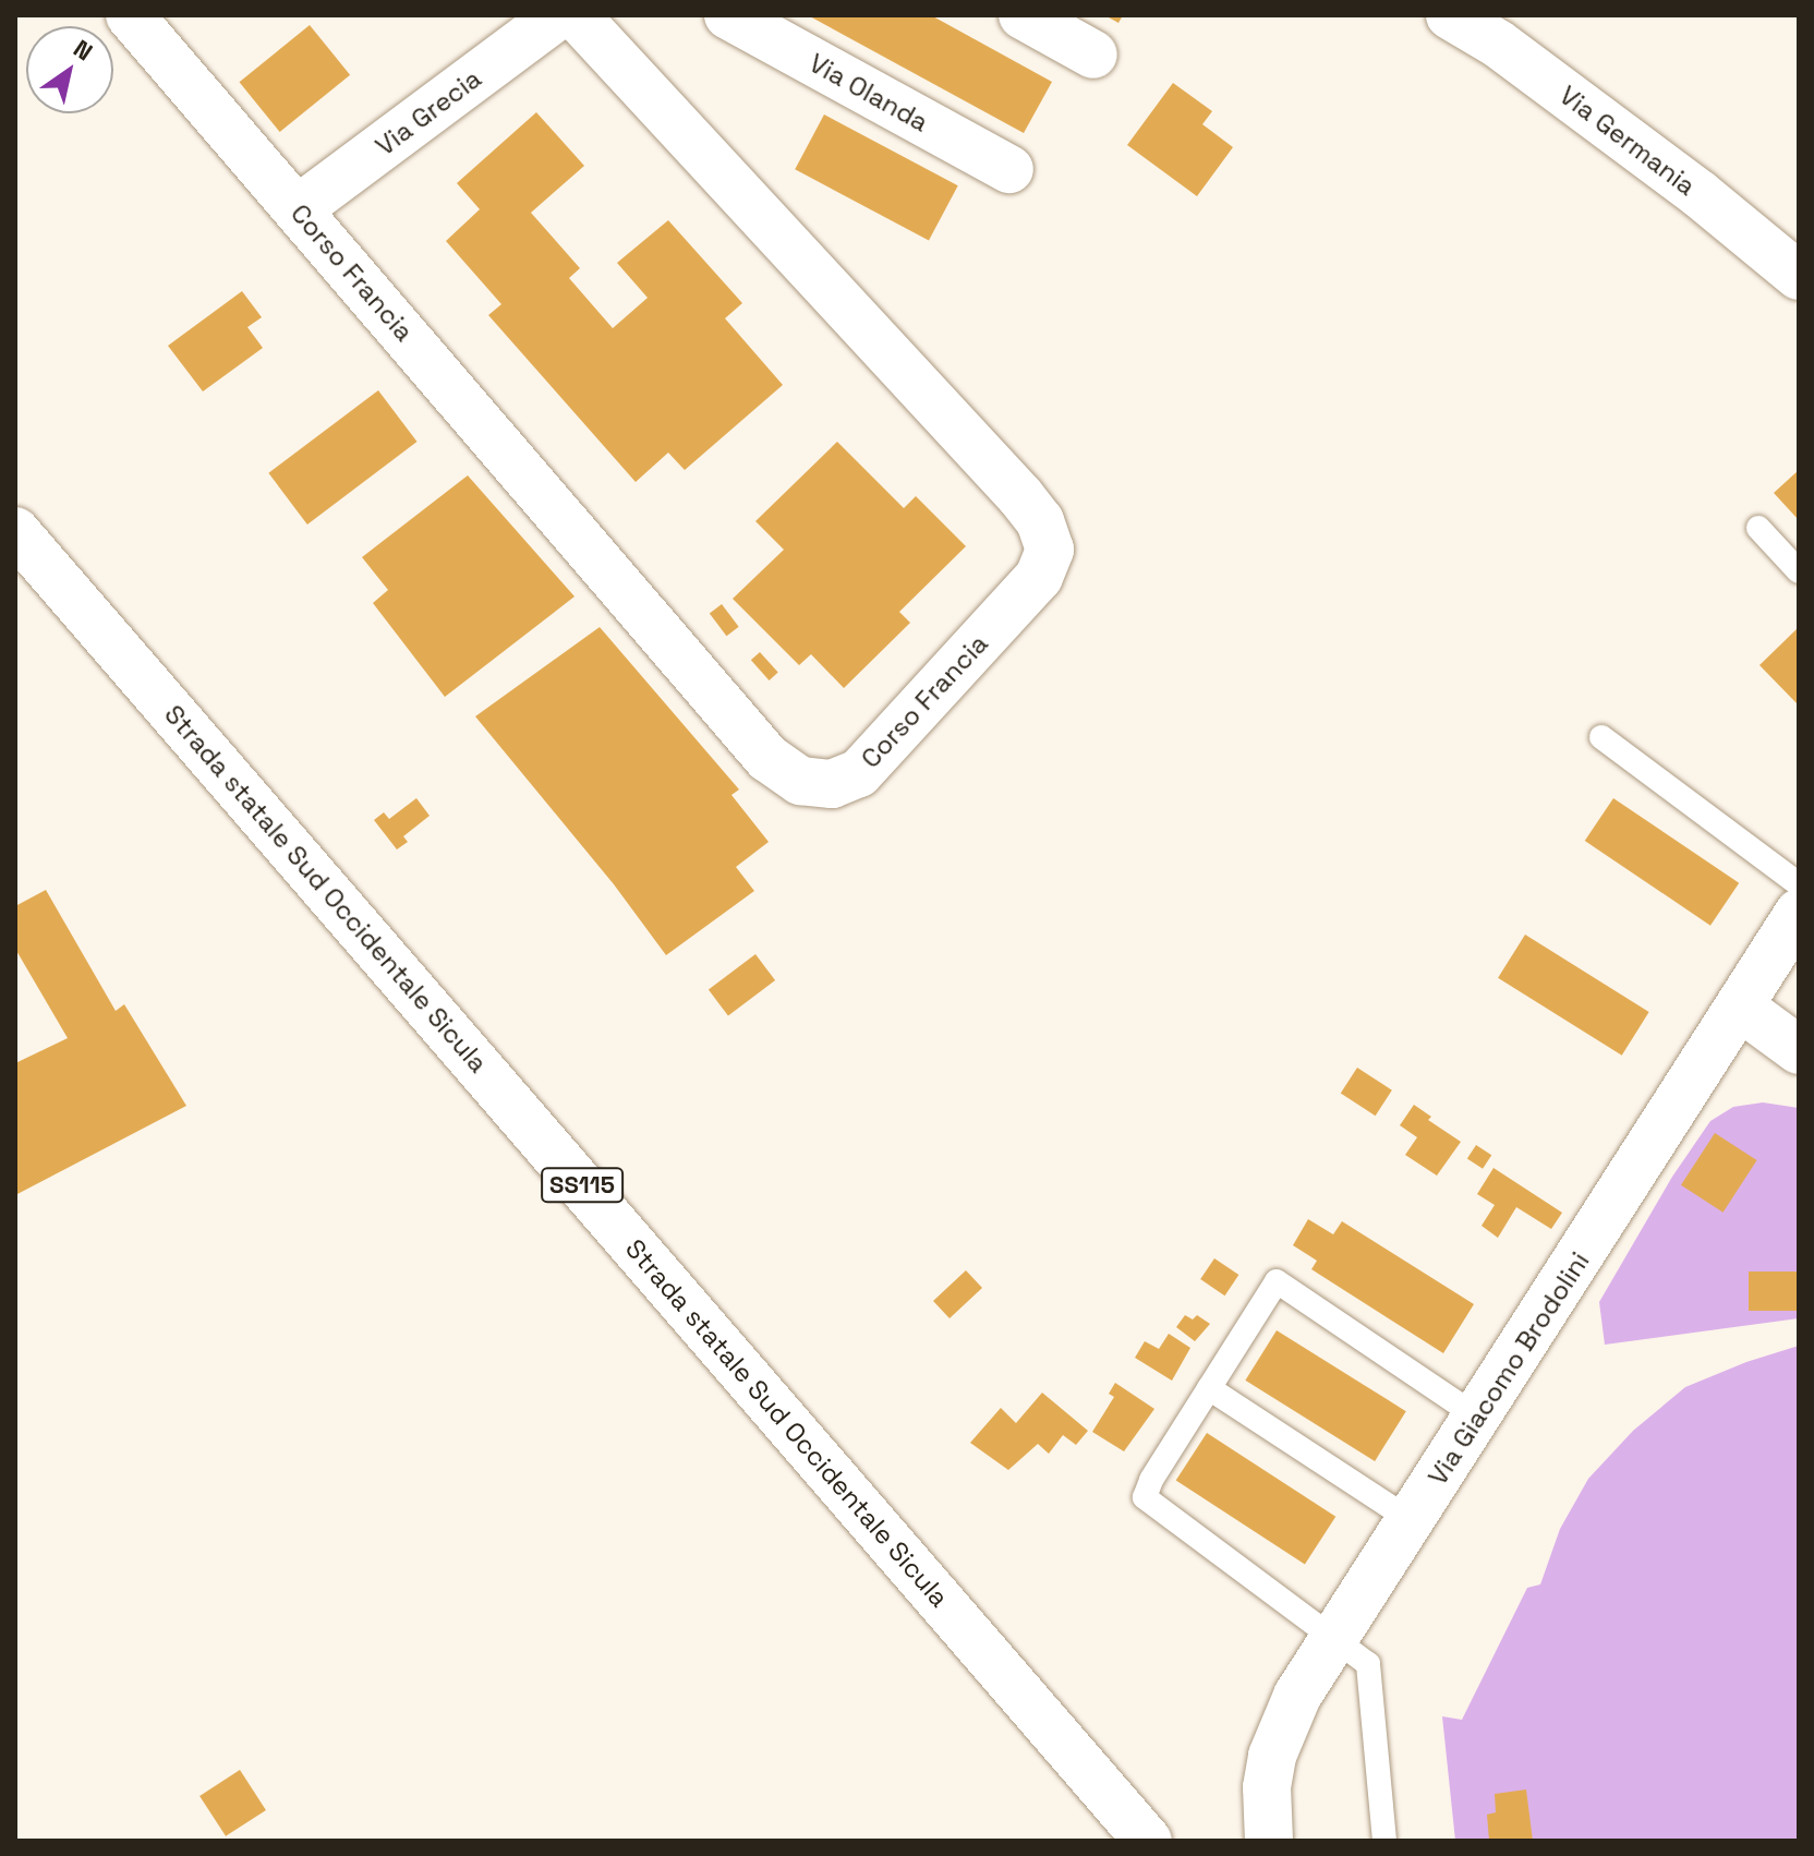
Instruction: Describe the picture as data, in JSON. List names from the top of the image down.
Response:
{
  "streets": {
    "street": [
      "Via Olanda",
      "Via Grecia",
      "Via Germania",
      "Corso Francia",
      "Strada statale Sud Occidentale Sicula",
      "SS115",
      "Via Giacomo Brodolini"
    ]
  },
  "crossings": [
    ["Via Grecia", "Corso Francia"]
  ],
  "north": "top right"
}
